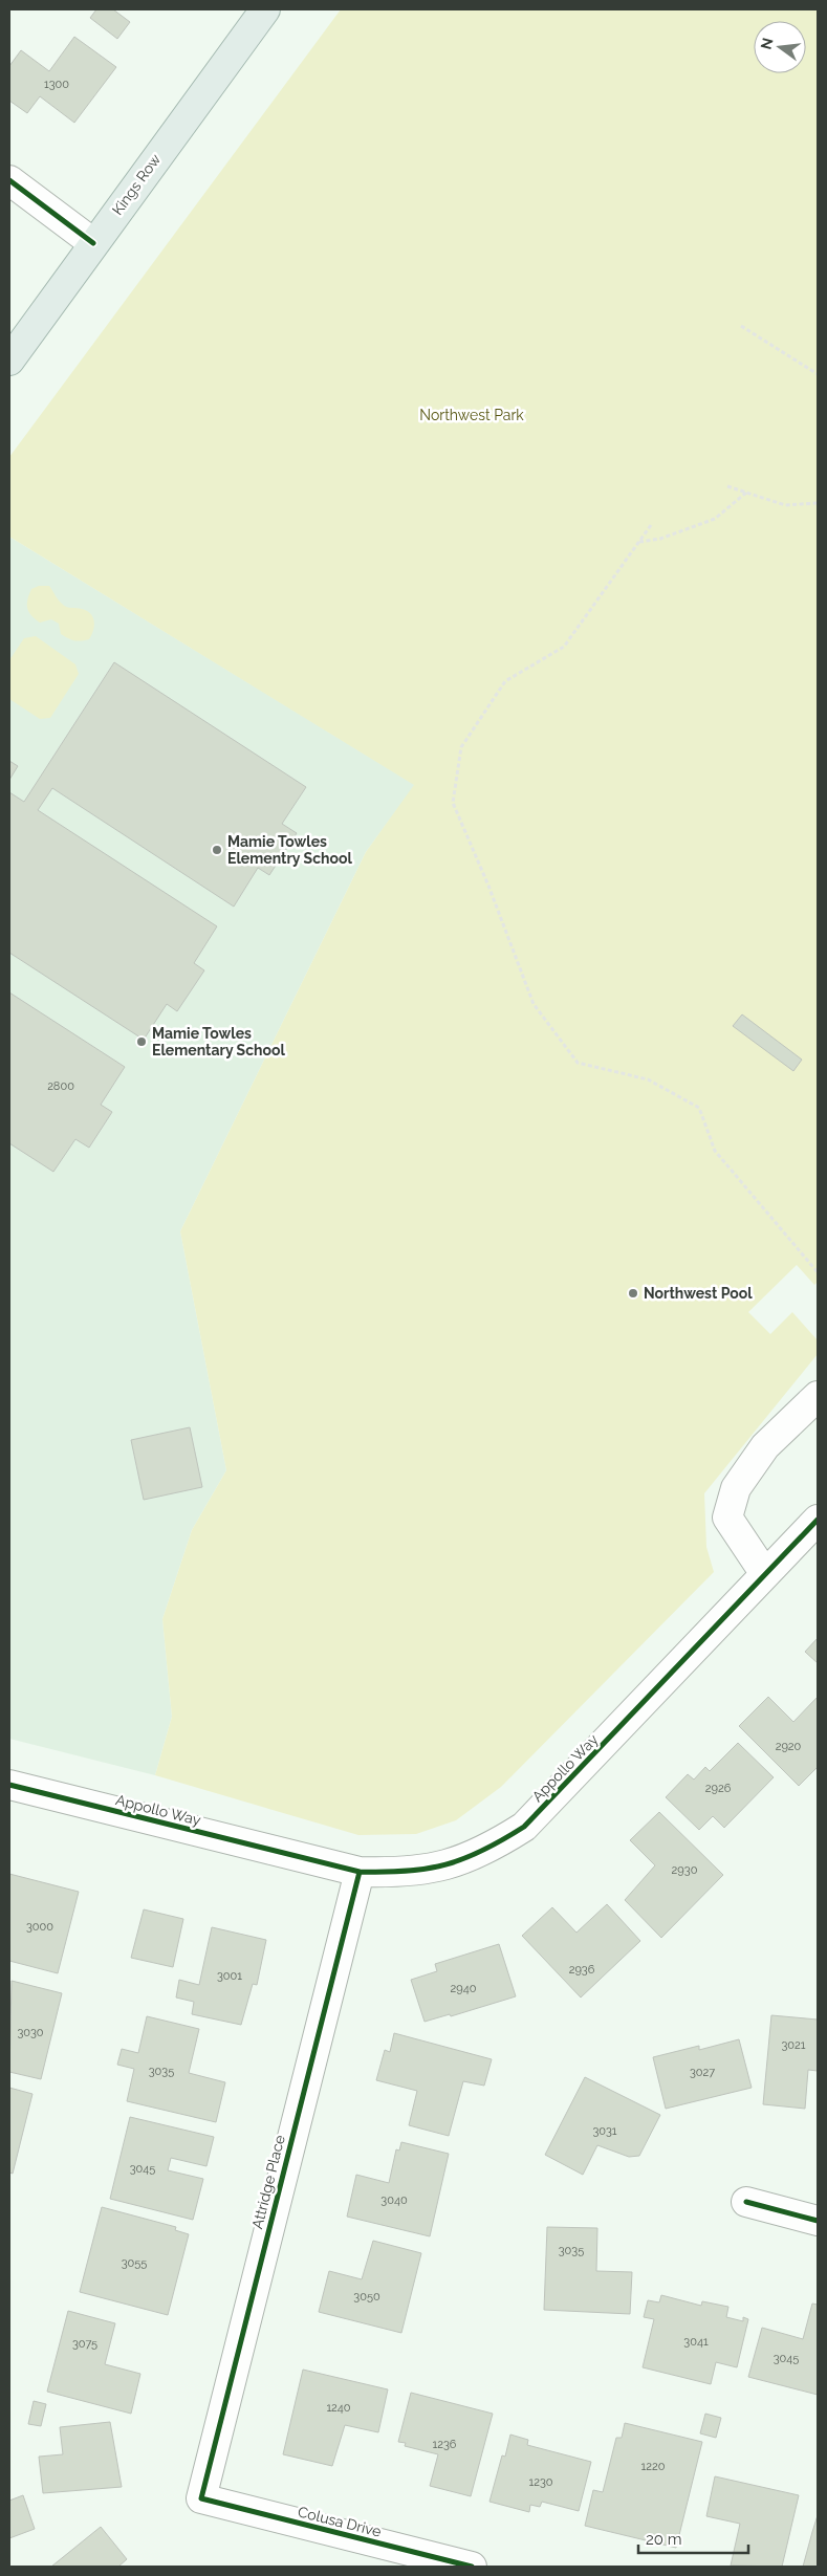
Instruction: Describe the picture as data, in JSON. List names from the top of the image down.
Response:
{
  "streets": {
    "main road": ["Kings Row"],
    "street": ["Appollo Way", "Attridge Place", "Colusa Drive"]
  },
  "crossings": [
    ["Appollo Way", "Attridge Place"],
    ["Attridge Place", "Colusa Drive"]
  ],
  "parks": ["Northwest Park"],
  "places": ["Mamie Towles Elementry School", "Mamie Towles Elementary School", "Northwest Pool"],
  "house_numbers": [
    "1300",
    "2800",
    "2920",
    "2926",
    "2930",
    "3000",
    "2936",
    "3001",
    "2940",
    "3030",
    "3021",
    "3035",
    "3027",
    "3031",
    "3045",
    "3040",
    "3035",
    "3055",
    "3050",
    "3041",
    "3075",
    "3045",
    "1240",
    "1236",
    "1220",
    "1230"
  ],
  "scale_bar": "20 m",
  "north": "left"
}
